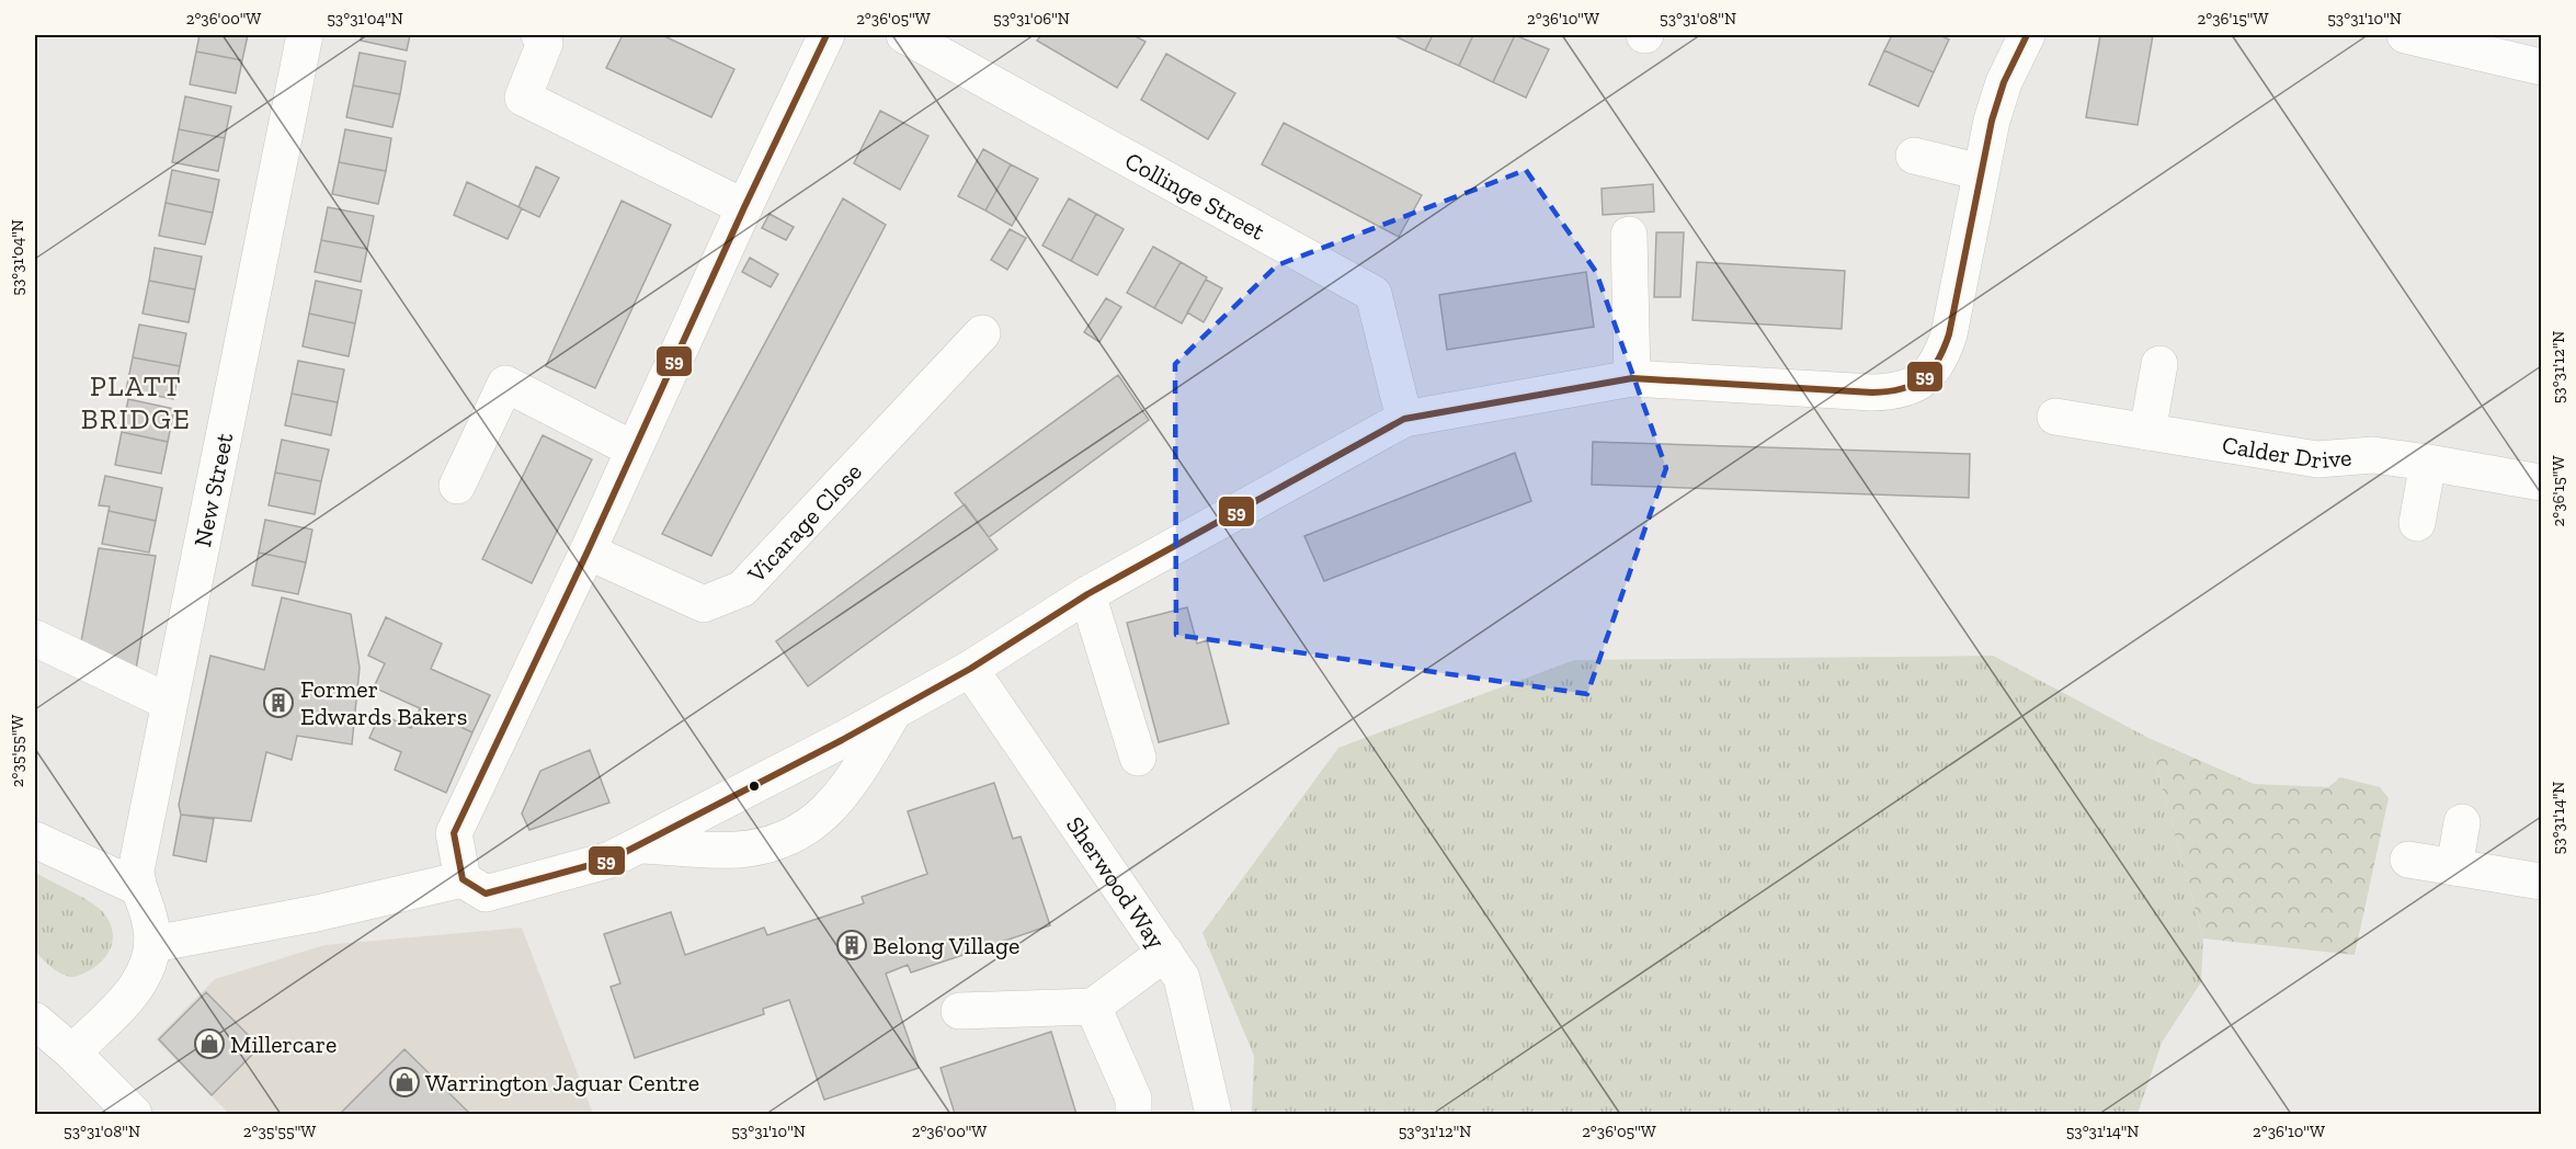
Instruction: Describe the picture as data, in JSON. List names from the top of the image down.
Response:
{
  "streets": {
    "street": [
      "Collinge Street",
      "Calder Drive",
      "New Street",
      "Vicarage Close",
      "Sherwood Way"
    ]
  },
  "districts": ["PLATT BRIDGE"],
  "places": {
    "building": ["Former Edwards Bakers", "Belong Village"],
    "shop": ["Millercare", "Warrington Jaguar Centre"]
  },
  "lines": ["transit line 59"],
  "coordinates": [
    "2°36'00\"W",
    "53°31'04\"N",
    "2°36'05\"W",
    "53°31'06\"N",
    "2°36'10\"W",
    "53°31'08\"N",
    "2°36'15\"W",
    "53°31'10\"N",
    "53°31'12\"N",
    "2°35'55\"W",
    "53°31'14\"N"
  ]
}
